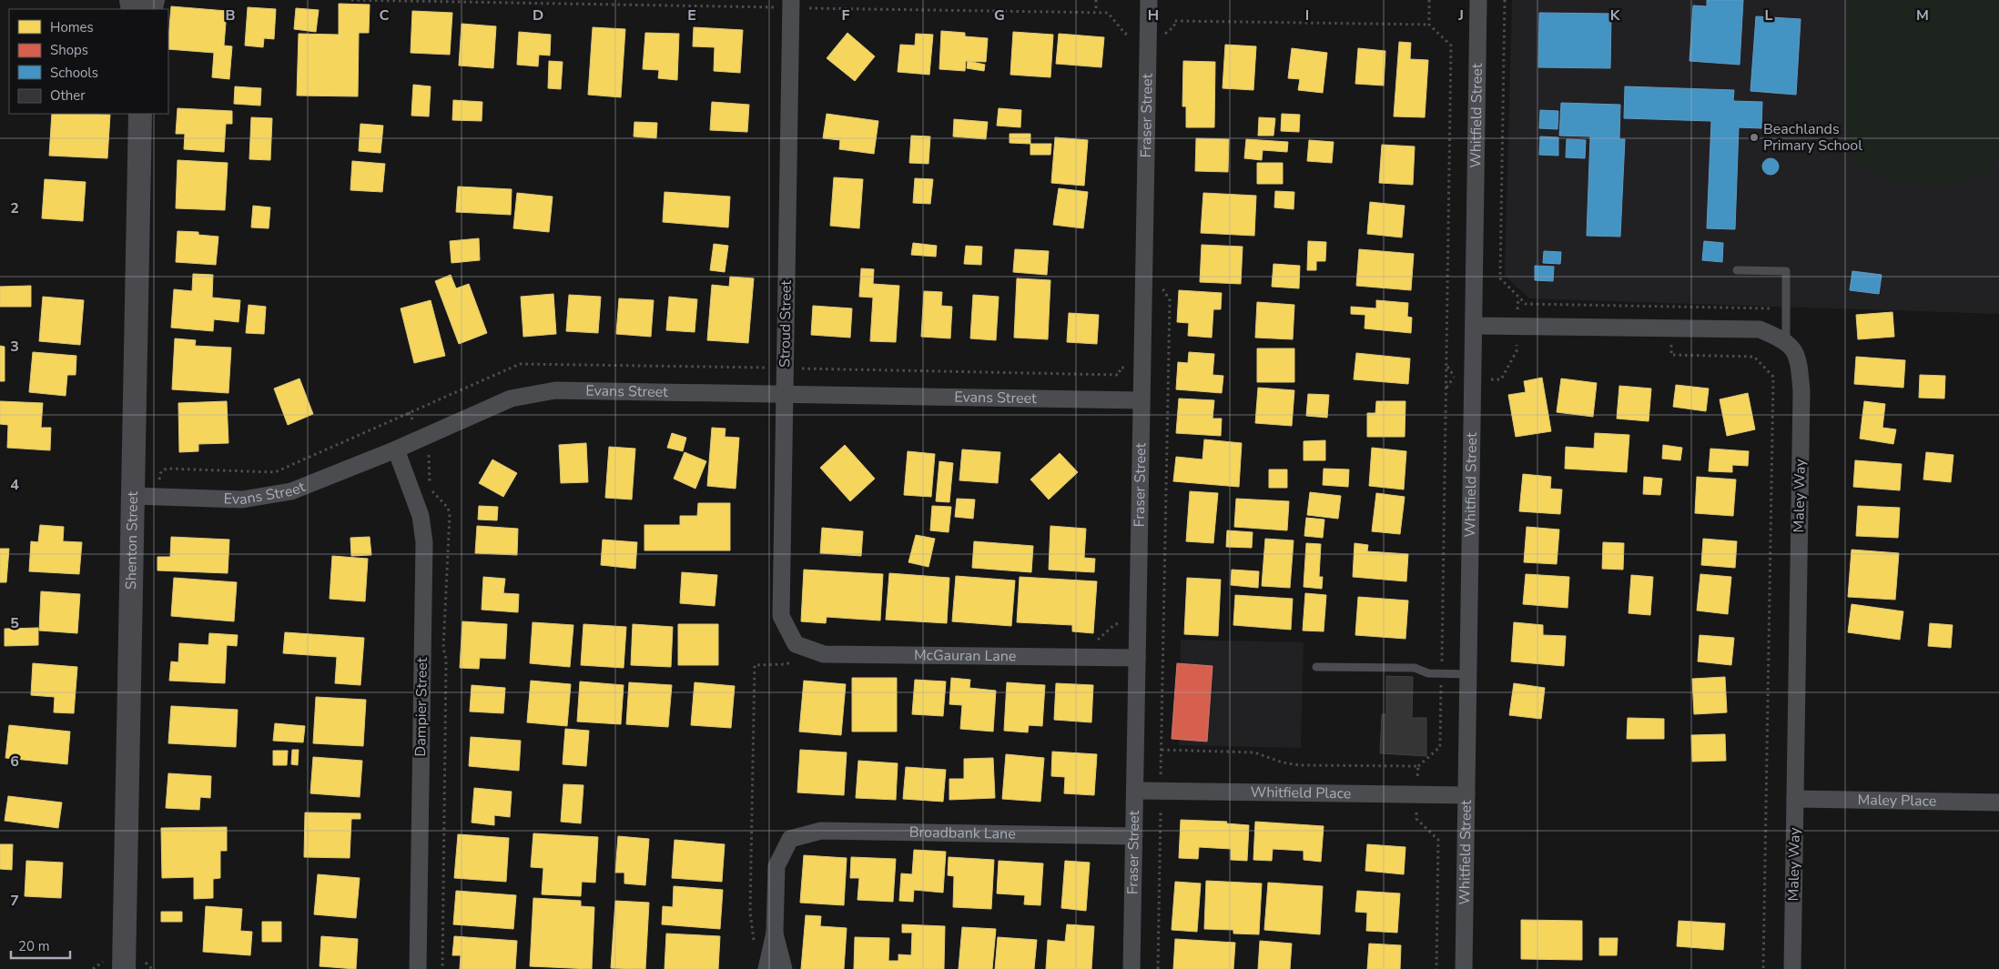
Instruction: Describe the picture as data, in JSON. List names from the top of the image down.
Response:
{
  "streets": {
    "main road": ["Shenton Street"],
    "street": [
      "Fraser Street",
      "Whitfield Street",
      "Stroud Street",
      "Evans Street",
      "Maley Way",
      "McGauran Lane",
      "Dampier Street",
      "Whitfield Place",
      "Maley Place",
      "Broadbank Lane"
    ]
  },
  "crossings": [
    ["Fraser Street", "Evans Street"],
    ["Fraser Street", "McGauran Lane"],
    ["Fraser Street", "Whitfield Place"],
    ["Fraser Street", "Broadbank Lane"],
    ["Whitfield Street", "Whitfield Place"],
    ["Stroud Street", "Evans Street"],
    ["Stroud Street", "McGauran Lane"],
    ["Evans Street", "Shenton Street"],
    ["Evans Street", "Dampier Street"],
    ["Maley Way", "Maley Place"]
  ],
  "places": ["Beachlands Primary School"],
  "legend": [
    "Homes",
    "Shops",
    "Schools",
    "Other"
  ],
  "scale_bar": "20 m",
  "grid": {
    "columns": [
      "B",
      "C",
      "D",
      "E",
      "F",
      "G",
      "H",
      "I",
      "J",
      "K",
      "L",
      "M"
    ],
    "rows": [
      "2",
      "3",
      "4",
      "5",
      "6",
      "7"
    ]
  }
}
